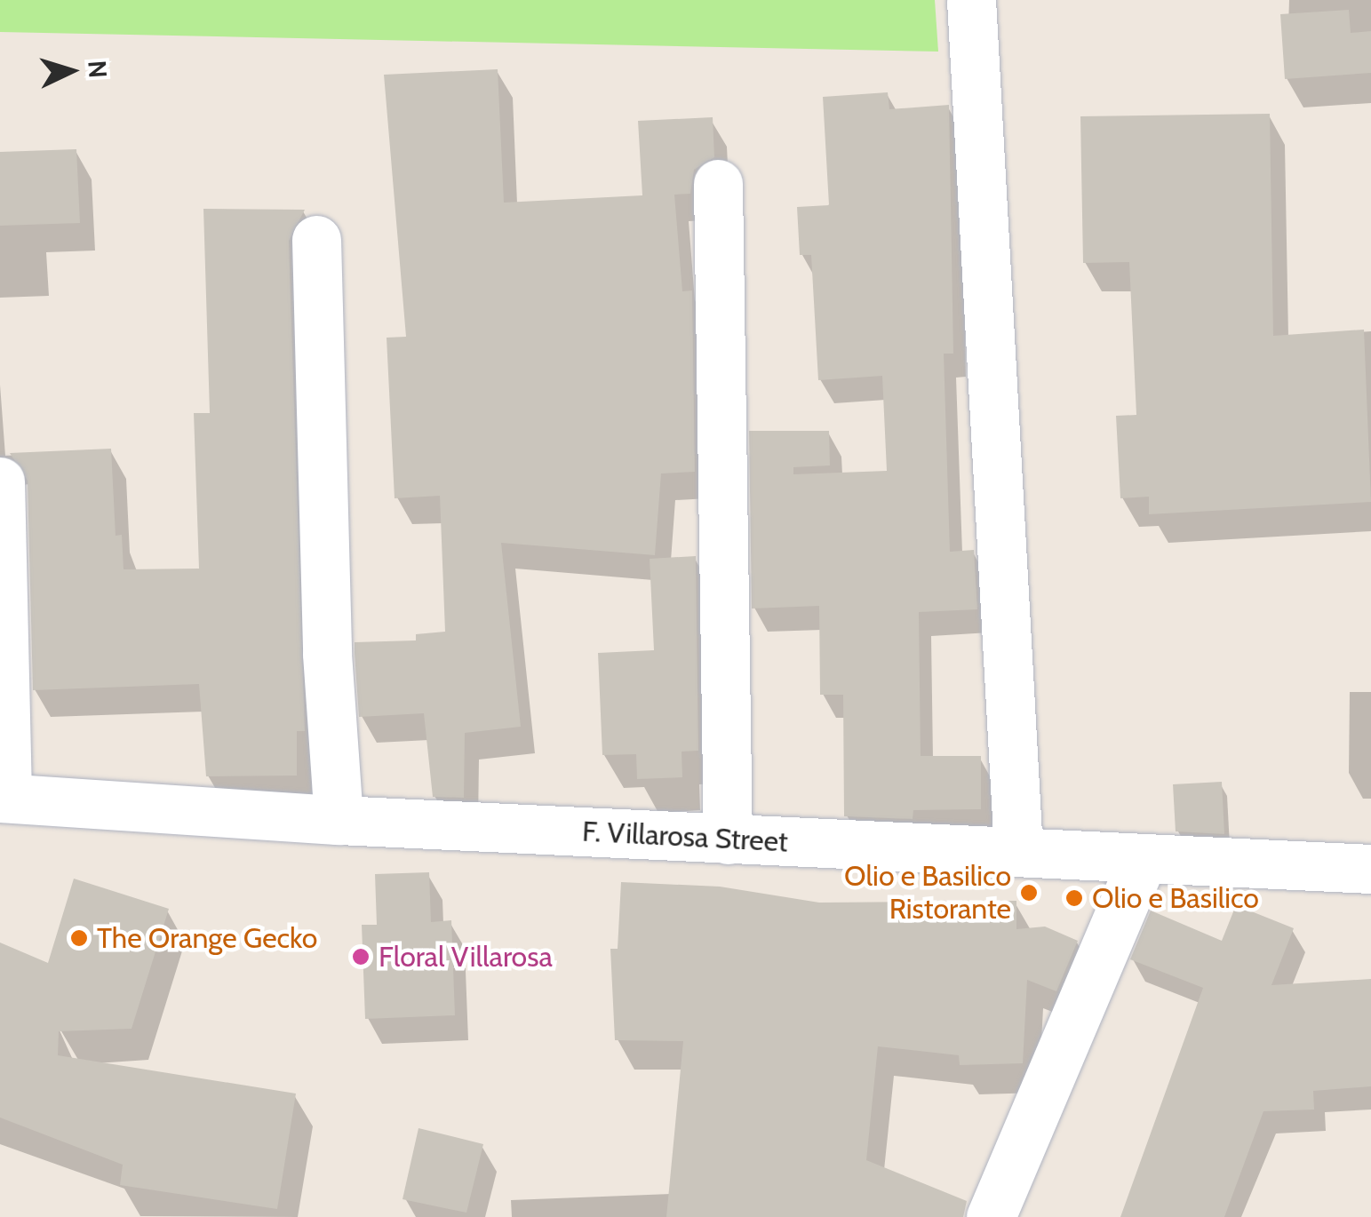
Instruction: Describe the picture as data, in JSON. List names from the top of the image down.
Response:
{
  "streets": {
    "street": ["F. Villarosa Street"]
  },
  "places": [
    "Olio e Basilico Ristorante",
    "Olio e Basilico",
    "The Orange Gecko",
    "Floral Villarosa"
  ],
  "north": "right"
}
